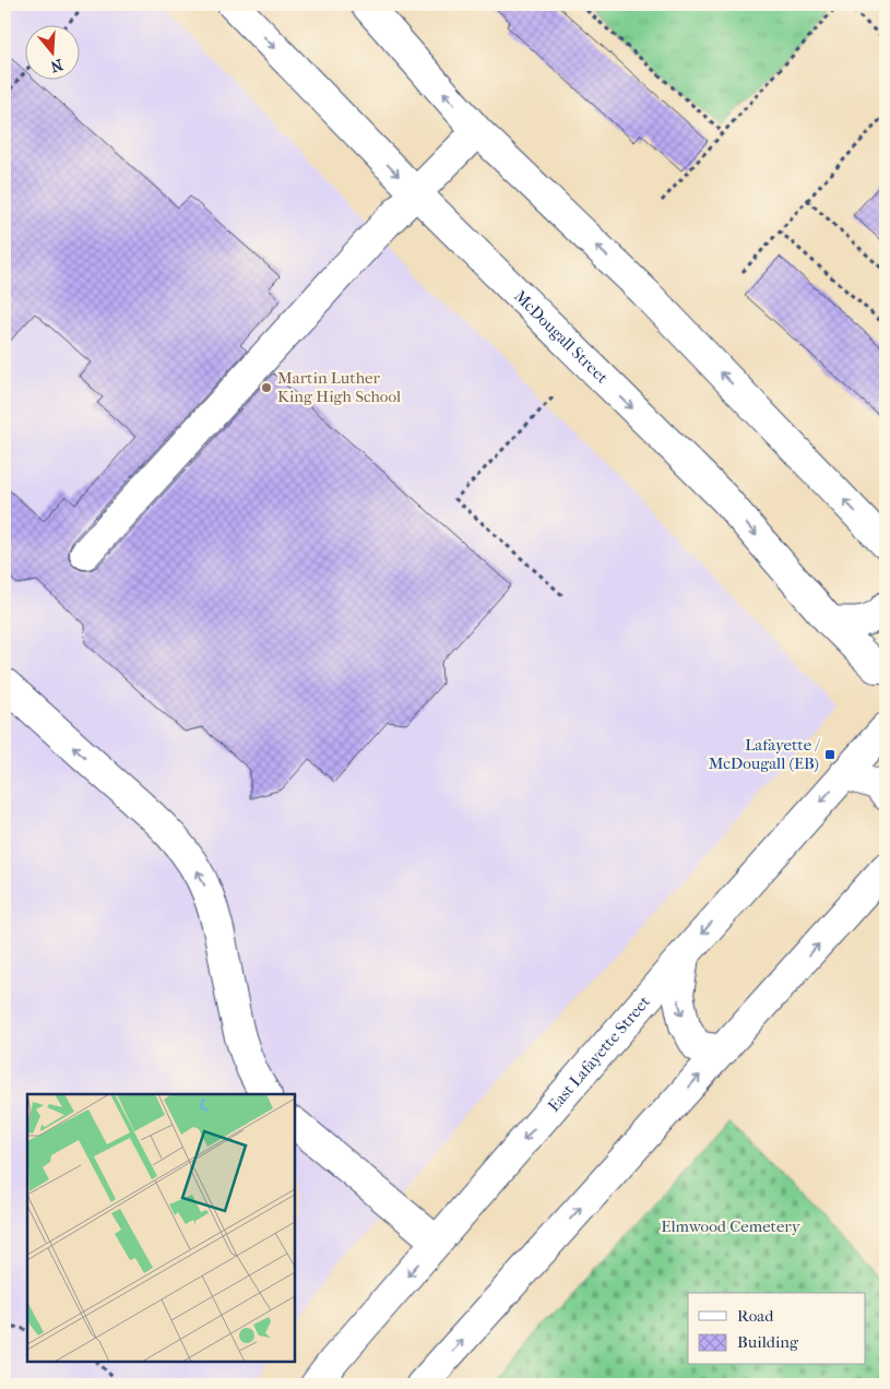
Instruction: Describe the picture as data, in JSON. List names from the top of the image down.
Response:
{
  "streets": {
    "street": ["McDougall Street", "East Lafayette Street"]
  },
  "parks": ["Elmwood Cemetery"],
  "places": {
    "other": ["Martin Luther King High School"],
    "transit": ["Lafayette / McDougall (EB)"]
  },
  "legend": ["Road", "Building"],
  "north": "bottom"
}
